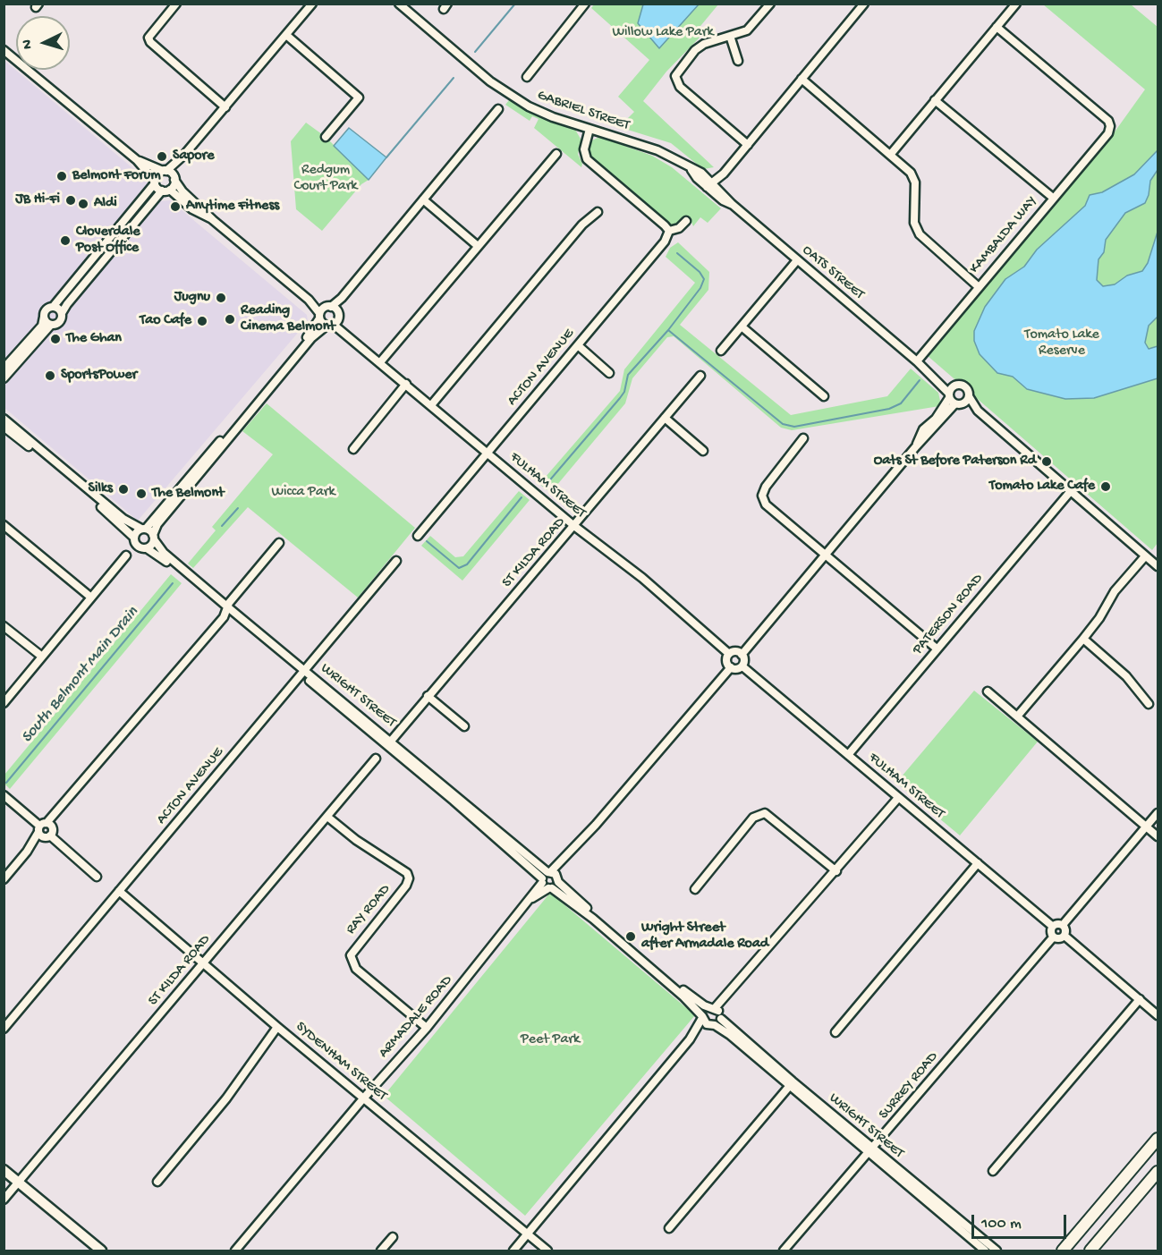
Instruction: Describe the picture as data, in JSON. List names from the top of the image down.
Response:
{
  "streets": {
    "street": [
      "GABRIEL STREET",
      "KAMBALDA WAY",
      "OATS STREET",
      "ACTON AVENUE",
      "FULHAM STREET",
      "ST KILDA ROAD",
      "PATERSON ROAD",
      "WRIGHT STREET",
      "RAY ROAD",
      "ARMADALE ROAD",
      "SYDENHAM STREET",
      "SURREY ROAD"
    ]
  },
  "crossings": [
    ["GABRIEL STREET", "OATS STREET"],
    ["KAMBALDA WAY", "OATS STREET"],
    ["OATS STREET", "PATERSON ROAD"],
    ["ACTON AVENUE", "FULHAM STREET"],
    ["ACTON AVENUE", "WRIGHT STREET"],
    ["ACTON AVENUE", "SYDENHAM STREET"],
    ["FULHAM STREET", "ST KILDA ROAD"],
    ["FULHAM STREET", "PATERSON ROAD"],
    ["FULHAM STREET", "ARMADALE ROAD"],
    ["FULHAM STREET", "SURREY ROAD"],
    ["ST KILDA ROAD", "WRIGHT STREET"],
    ["ST KILDA ROAD", "RAY ROAD"],
    ["ST KILDA ROAD", "SYDENHAM STREET"],
    ["WRIGHT STREET", "ARMADALE ROAD"],
    ["WRIGHT STREET", "SURREY ROAD"],
    ["RAY ROAD", "ARMADALE ROAD"],
    ["ARMADALE ROAD", "SYDENHAM STREET"]
  ],
  "water": ["South Belmont Main Drain"],
  "parks": [
    "Willow Lake Park",
    "Redgum Court Park",
    "Tomato Lake Reserve",
    "Wicca Park",
    "Peet Park"
  ],
  "places": [
    "Sapore",
    "Belmont Forum",
    "JB Hi-Fi",
    "Aldi",
    "Anytime Fitness",
    "Cloverdale Post Office",
    "Jugnu",
    "Reading Cinema Belmont",
    "Tao Cafe",
    "The Ghan",
    "SportsPower",
    "Oats St Before Paterson Rd",
    "Tomato Lake Cafe",
    "Silks",
    "The Belmont",
    "Wright Street after Armadale Road"
  ],
  "scale_bar": "100 m",
  "north": "left"
}
